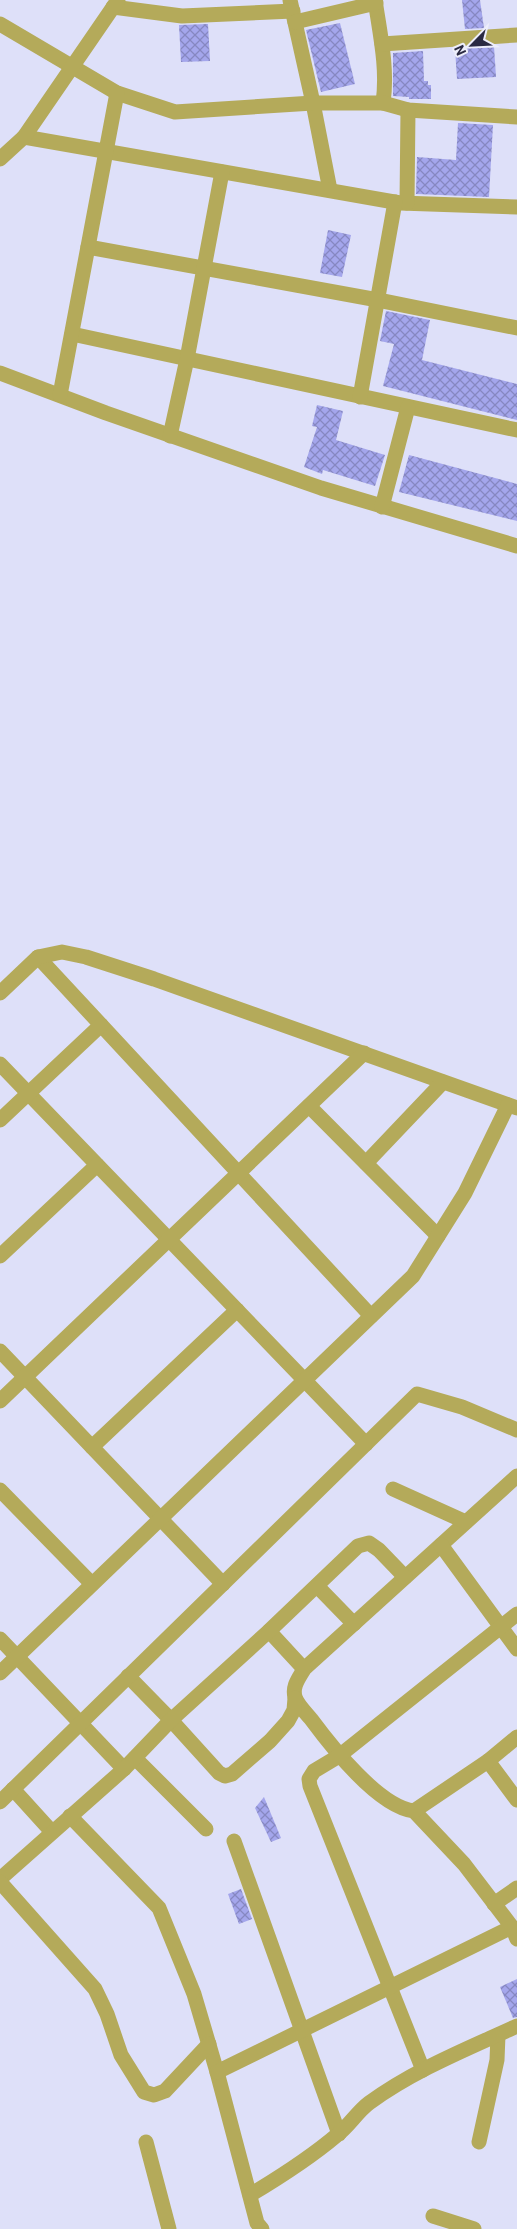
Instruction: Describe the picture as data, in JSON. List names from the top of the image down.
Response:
{
  "north": "bottom left"
}
